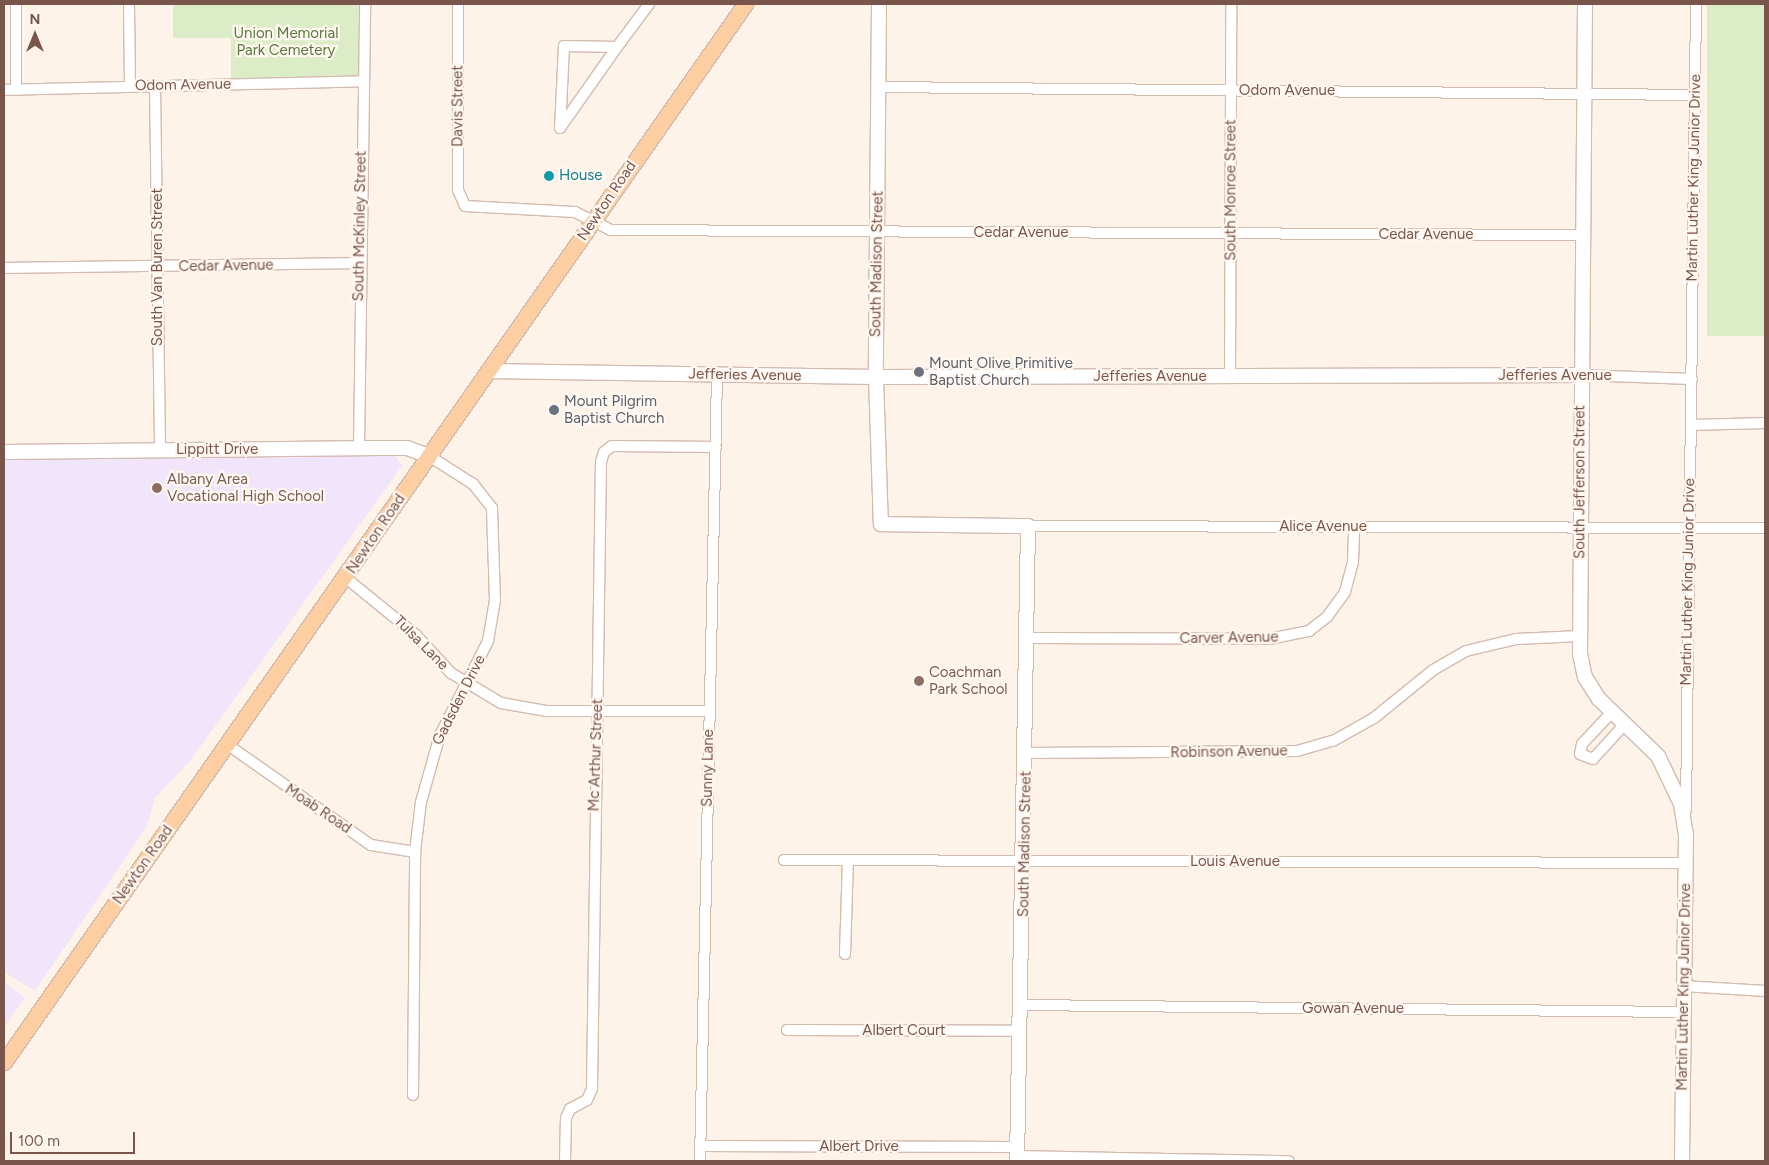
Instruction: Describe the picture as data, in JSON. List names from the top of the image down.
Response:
{
  "streets": {
    "main road": ["Newton Road"],
    "street": [
      "Odom Avenue",
      "Davis Street",
      "Martin Luther King Junior Drive",
      "South Monroe Street",
      "South McKinley Street",
      "Cedar Avenue",
      "South Madison Street",
      "South Van Buren Street",
      "Jefferies Avenue",
      "Lippitt Drive",
      "South Jefferson Street",
      "Alice Avenue",
      "Carver Avenue",
      "Tulsa Lane",
      "Gadsden Drive",
      "Robinson Avenue",
      "Mc Arthur Street",
      "Sunny Lane",
      "Moab Road",
      "Louis Avenue",
      "Gowan Avenue",
      "Albert Court",
      "Albert Drive"
    ]
  },
  "crossings": [
    ["Odom Avenue", "Martin Luther King Junior Drive"],
    ["Odom Avenue", "South Monroe Street"],
    ["Odom Avenue", "South McKinley Street"],
    ["Odom Avenue", "South Madison Street"],
    ["Odom Avenue", "South Van Buren Street"],
    ["Odom Avenue", "South Jefferson Street"],
    ["Davis Street", "Cedar Avenue"],
    ["Martin Luther King Junior Drive", "Jefferies Avenue"],
    ["Martin Luther King Junior Drive", "South Jefferson Street"],
    ["Martin Luther King Junior Drive", "Alice Avenue"],
    ["Martin Luther King Junior Drive", "Louis Avenue"],
    ["Martin Luther King Junior Drive", "Gowan Avenue"],
    ["South Monroe Street", "Cedar Avenue"],
    ["South Monroe Street", "Jefferies Avenue"],
    ["Newton Road", "Cedar Avenue"],
    ["Newton Road", "Jefferies Avenue"],
    ["Newton Road", "Lippitt Drive"],
    ["Newton Road", "Tulsa Lane"],
    ["Newton Road", "Gadsden Drive"],
    ["Newton Road", "Moab Road"],
    ["South McKinley Street", "Cedar Avenue"],
    ["South McKinley Street", "Lippitt Drive"],
    ["Cedar Avenue", "South Madison Street"],
    ["Cedar Avenue", "South Van Buren Street"],
    ["Cedar Avenue", "South Jefferson Street"],
    ["South Madison Street", "Jefferies Avenue"],
    ["South Madison Street", "Alice Avenue"],
    ["South Madison Street", "Carver Avenue"],
    ["South Madison Street", "Robinson Avenue"],
    ["South Madison Street", "Louis Avenue"],
    ["South Madison Street", "Gowan Avenue"],
    ["South Madison Street", "Albert Court"],
    ["South Madison Street", "Albert Drive"],
    ["South Van Buren Street", "Lippitt Drive"],
    ["Jefferies Avenue", "South Jefferson Street"],
    ["Jefferies Avenue", "Sunny Lane"],
    ["Lippitt Drive", "Gadsden Drive"],
    ["South Jefferson Street", "Alice Avenue"],
    ["South Jefferson Street", "Robinson Avenue"],
    ["Alice Avenue", "Carver Avenue"],
    ["Tulsa Lane", "Gadsden Drive"],
    ["Tulsa Lane", "Mc Arthur Street"],
    ["Tulsa Lane", "Sunny Lane"],
    ["Gadsden Drive", "Moab Road"],
    ["Mc Arthur Street", "Sunny Lane"],
    ["Sunny Lane", "Albert Drive"]
  ],
  "parks": ["Union Memorial Park Cemetery"],
  "places": [
    "House",
    "Mount Olive Primitive Baptist Church",
    "Mount Pilgrim Baptist Church",
    "Albany Area Vocational High School",
    "Coachman Park School"
  ],
  "scale_bar": "100 m",
  "north": "top"
}
